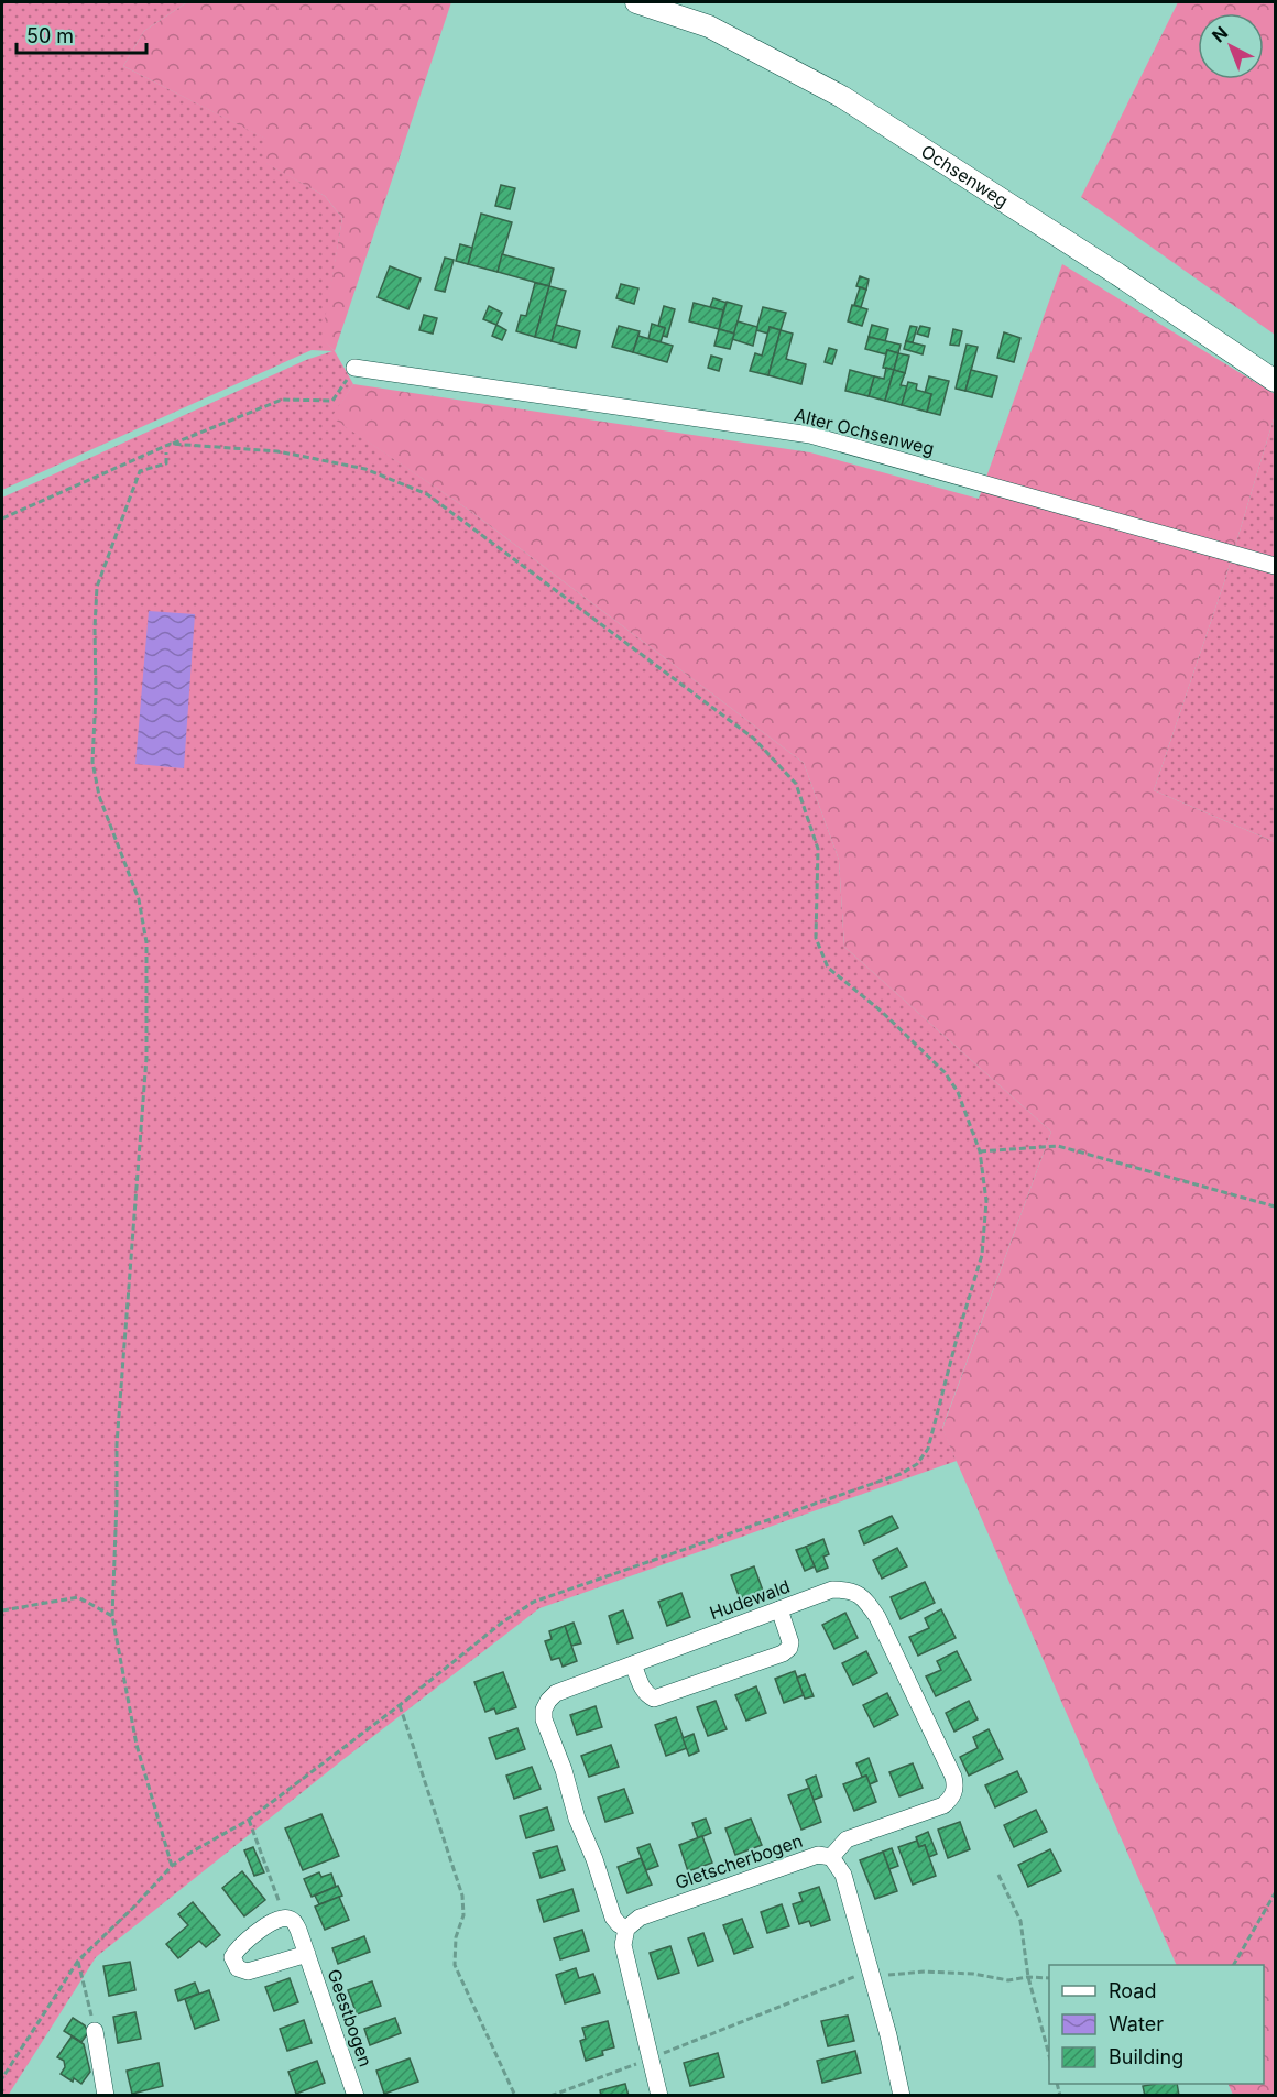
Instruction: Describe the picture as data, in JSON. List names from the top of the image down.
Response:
{
  "streets": {
    "main road": ["Ochsenweg"],
    "street": [
      "Alter Ochsenweg",
      "Hudewald",
      "Gletscherbogen",
      "Geestbogen"
    ]
  },
  "crossings": [
    ["Hudewald", "Gletscherbogen"]
  ],
  "legend": ["Road", "Water", "Building"],
  "scale_bar": "50 m",
  "north": "top left"
}
